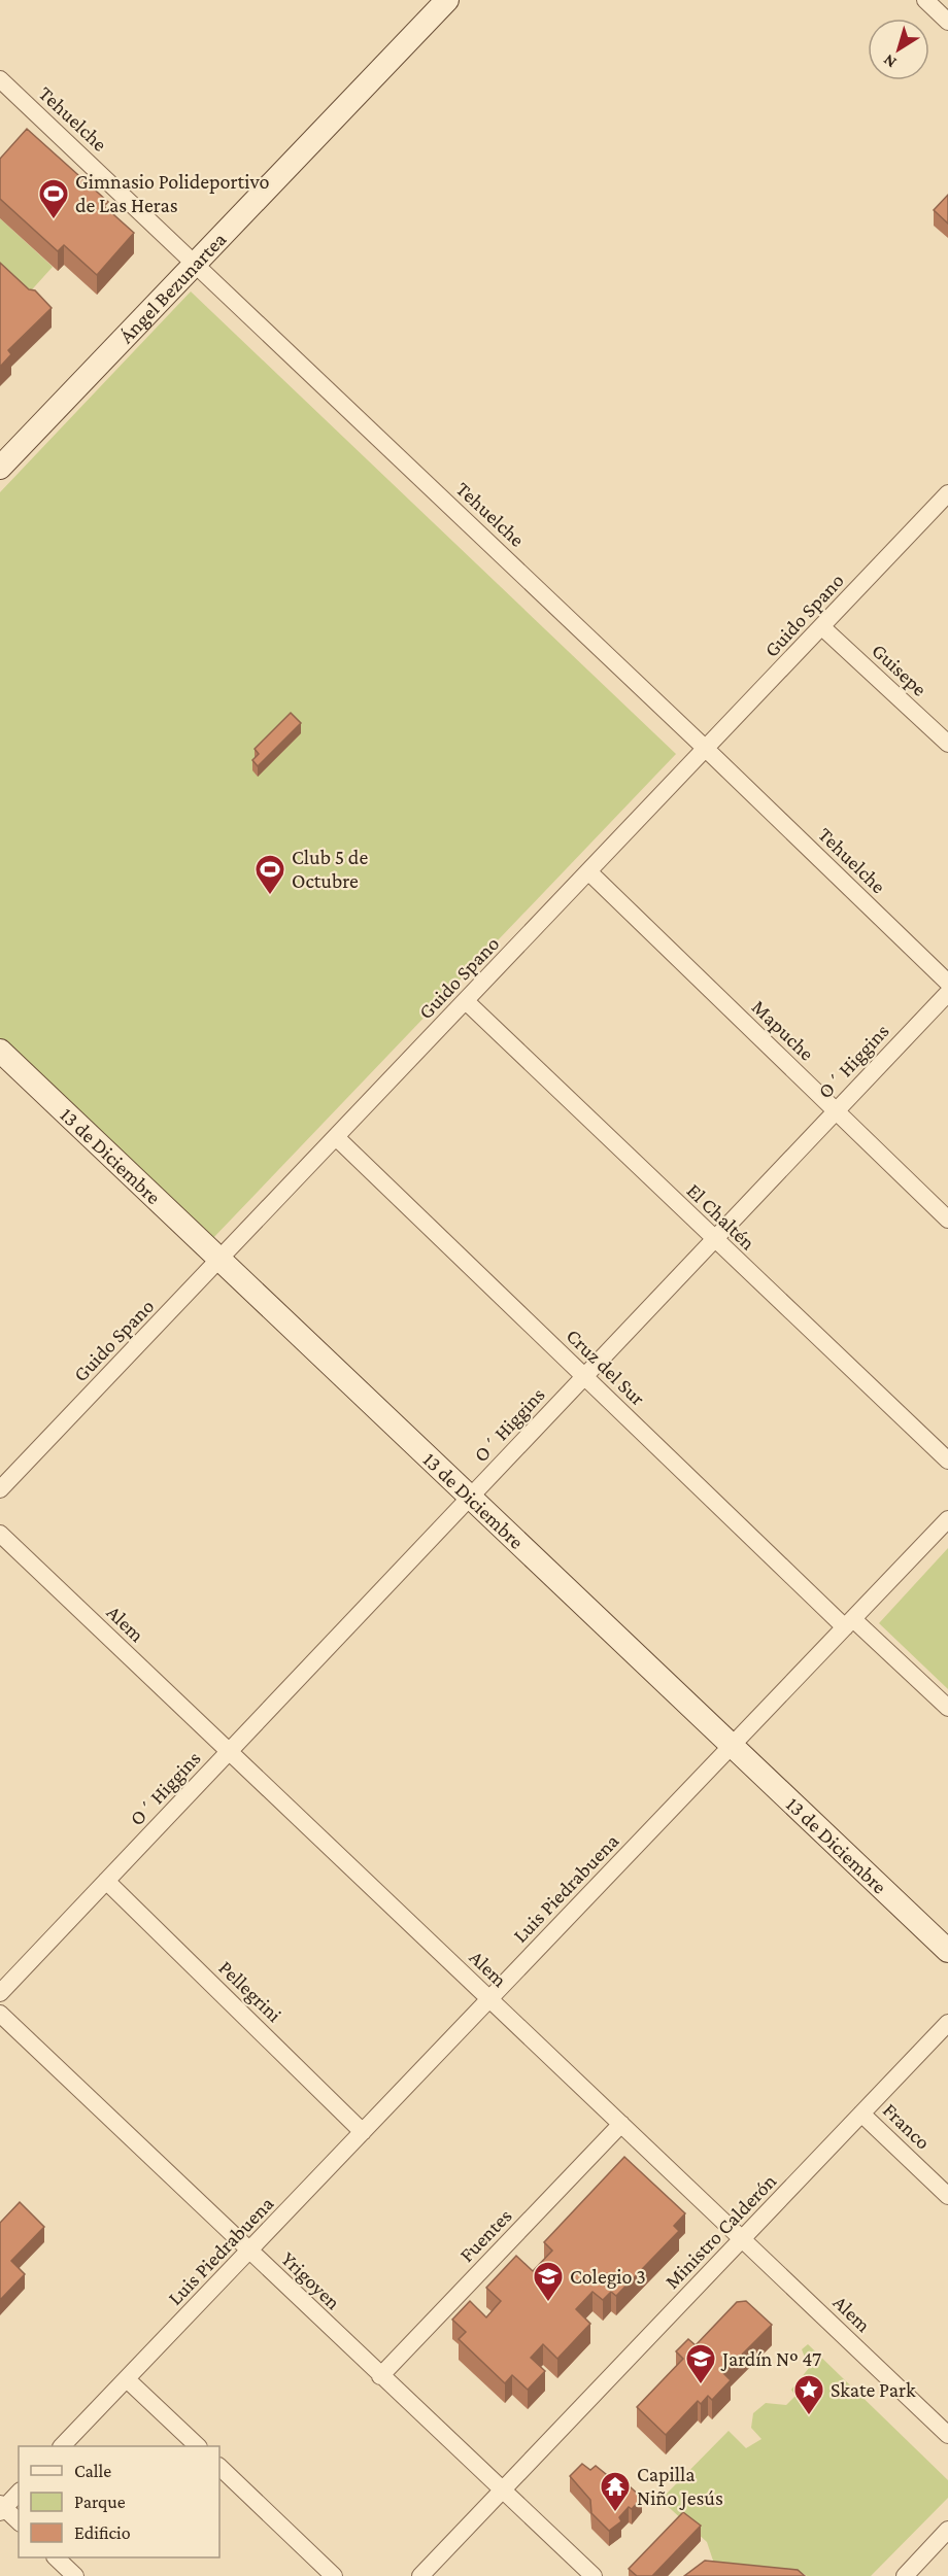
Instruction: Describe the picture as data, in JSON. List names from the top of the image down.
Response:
{
  "streets": {
    "street": [
      "Tehuelche",
      "Ángel Bezunartea",
      "Guido Spano",
      "Guisepe",
      "Mapuche",
      "O´ Higgins",
      "13 de Diciembre",
      "El Chaltén",
      "Cruz del Sur",
      "Alem",
      "Luis Piedrabuena",
      "Pellegrini",
      "Franco",
      "Ministro Calderón",
      "Fuentes",
      "Yrigoyen"
    ]
  },
  "crossings": [
    ["Tehuelche", "Ángel Bezunartea"],
    ["Tehuelche", "Guido Spano"],
    ["Guido Spano", "Guisepe"],
    ["Guido Spano", "Mapuche"],
    ["Guido Spano", "13 de Diciembre"],
    ["Guido Spano", "El Chaltén"],
    ["Guido Spano", "Cruz del Sur"],
    ["Mapuche", "O´ Higgins"],
    ["O´ Higgins", "13 de Diciembre"],
    ["O´ Higgins", "El Chaltén"],
    ["O´ Higgins", "Cruz del Sur"],
    ["O´ Higgins", "Alem"],
    ["O´ Higgins", "Pellegrini"],
    ["13 de Diciembre", "Luis Piedrabuena"],
    ["Cruz del Sur", "Luis Piedrabuena"],
    ["Alem", "Luis Piedrabuena"],
    ["Alem", "Ministro Calderón"],
    ["Alem", "Fuentes"],
    ["Luis Piedrabuena", "Pellegrini"],
    ["Luis Piedrabuena", "Yrigoyen"],
    ["Franco", "Ministro Calderón"],
    ["Ministro Calderón", "Yrigoyen"],
    ["Fuentes", "Yrigoyen"]
  ],
  "places": {
    "sports": ["Gimnasio Polideportivo de Las Heras", "Club 5 de Octubre"],
    "school or university": ["Colegio 3", "Jardín Nº 47"],
    "place": ["Skate Park"],
    "temple": ["Capilla Niño Jesús"]
  },
  "legend": ["Calle", "Parque", "Edificio"],
  "north": "bottom left"
}
